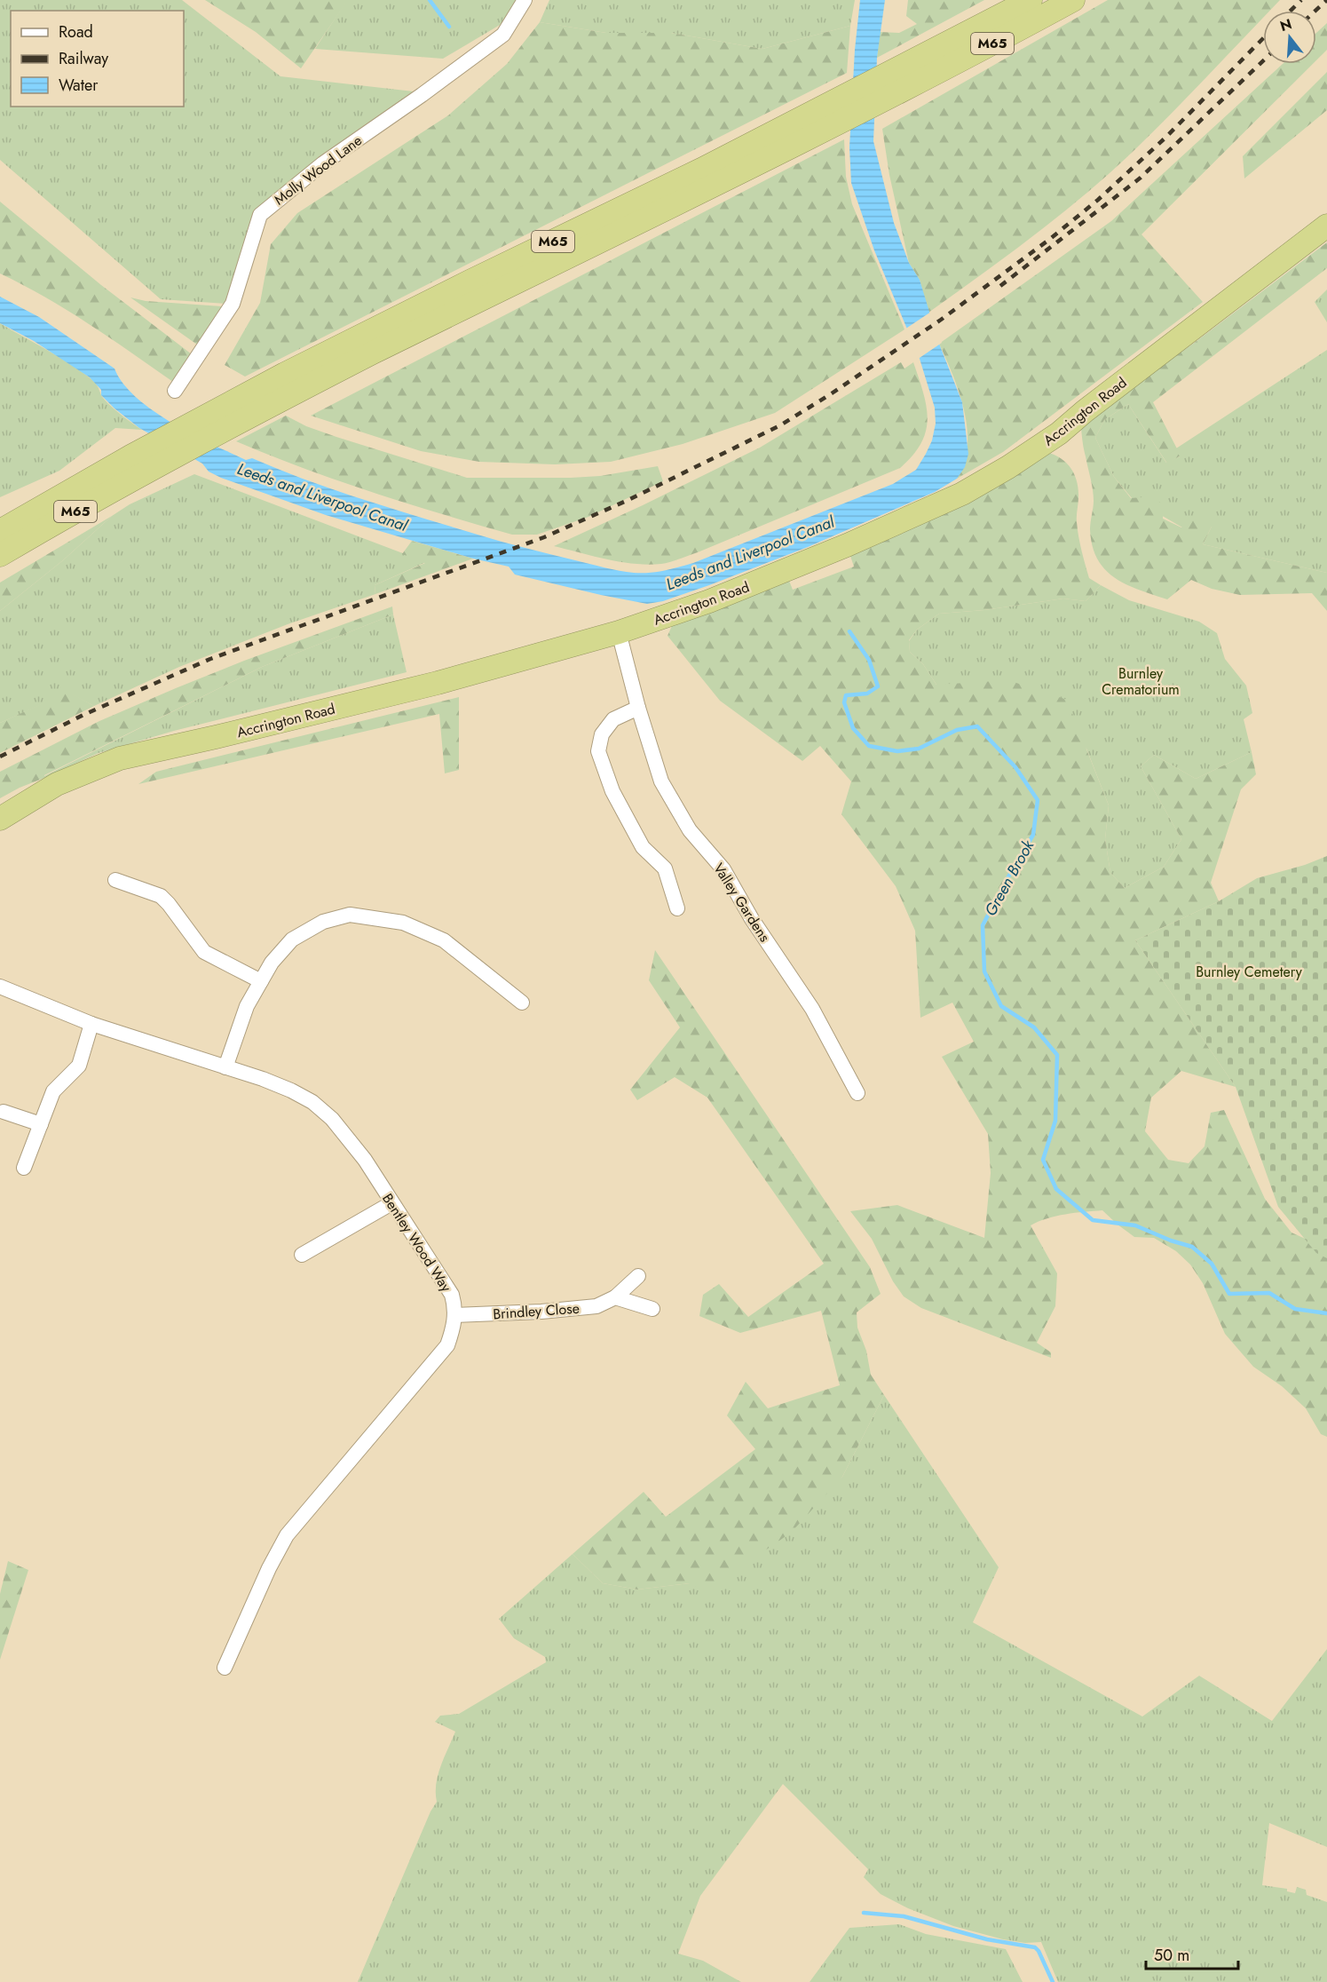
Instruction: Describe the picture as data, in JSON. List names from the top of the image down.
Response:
{
  "streets": {
    "highway": ["M65", "Accrington Road"],
    "street": [
      "Molly Wood Lane",
      "Valley Gardens",
      "Bentley Wood Way",
      "Brindley Close"
    ]
  },
  "crossings": [
    ["Accrington Road", "Valley Gardens"],
    ["Bentley Wood Way", "Brindley Close"]
  ],
  "water": ["Leeds and Liverpool Canal", "Green Brook"],
  "parks": ["Burnley Crematorium", "Burnley Cemetery"],
  "legend": ["Road", "Railway", "Water"],
  "scale_bar": "50 m",
  "north": "top"
}
